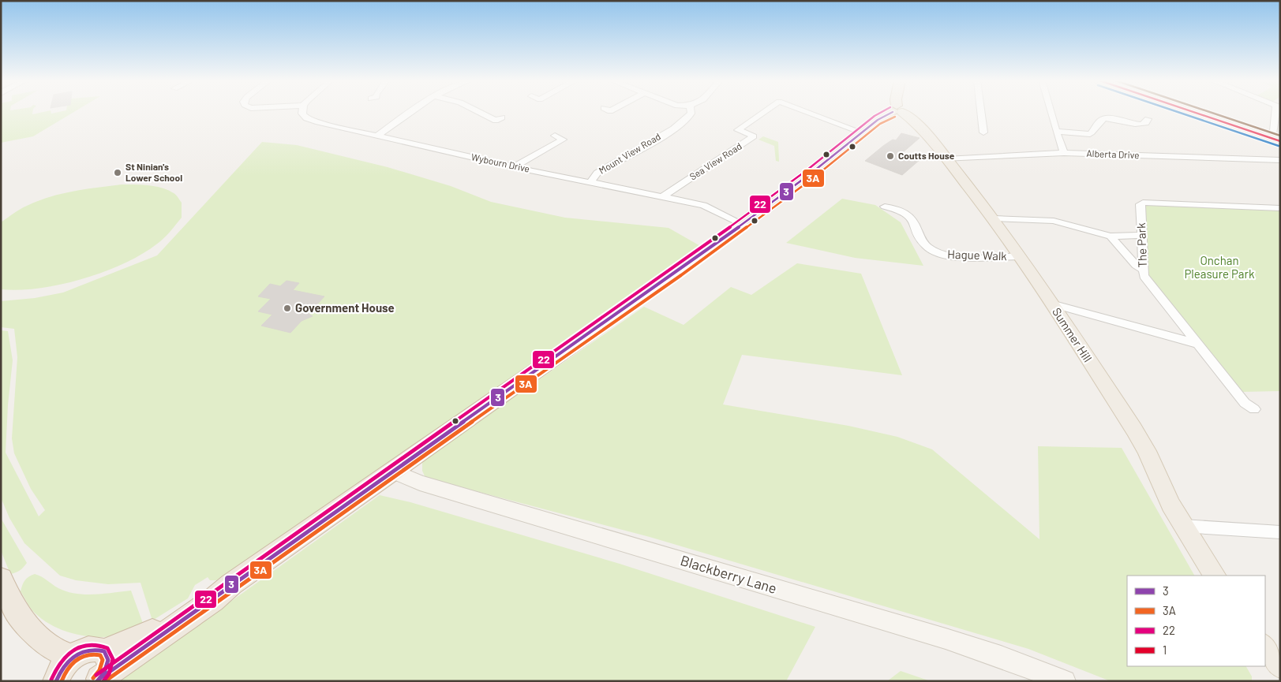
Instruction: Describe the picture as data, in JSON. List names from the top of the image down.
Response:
{
  "streets": {
    "main road": ["Summer Hill", "Blackberry Lane"],
    "street": [
      "Mount View Road",
      "Alberta Drive",
      "Sea View Road",
      "Wybourn Drive",
      "The Park",
      "Hague Walk"
    ]
  },
  "crossings": [
    ["Mount View Road", "Wybourn Drive"],
    ["Alberta Drive", "Summer Hill"],
    ["Sea View Road", "Wybourn Drive"],
    ["Hague Walk", "Summer Hill"]
  ],
  "parks": ["Onchan Pleasure Park"],
  "places": ["Coutts House", "St Ninian's Lower School", "Government House"],
  "lines": [
    "transit line 3",
    "transit line 22",
    "transit line 1",
    "transit line 3A"
  ],
  "legend": [
    "3",
    "3A",
    "22",
    "1"
  ]
}
